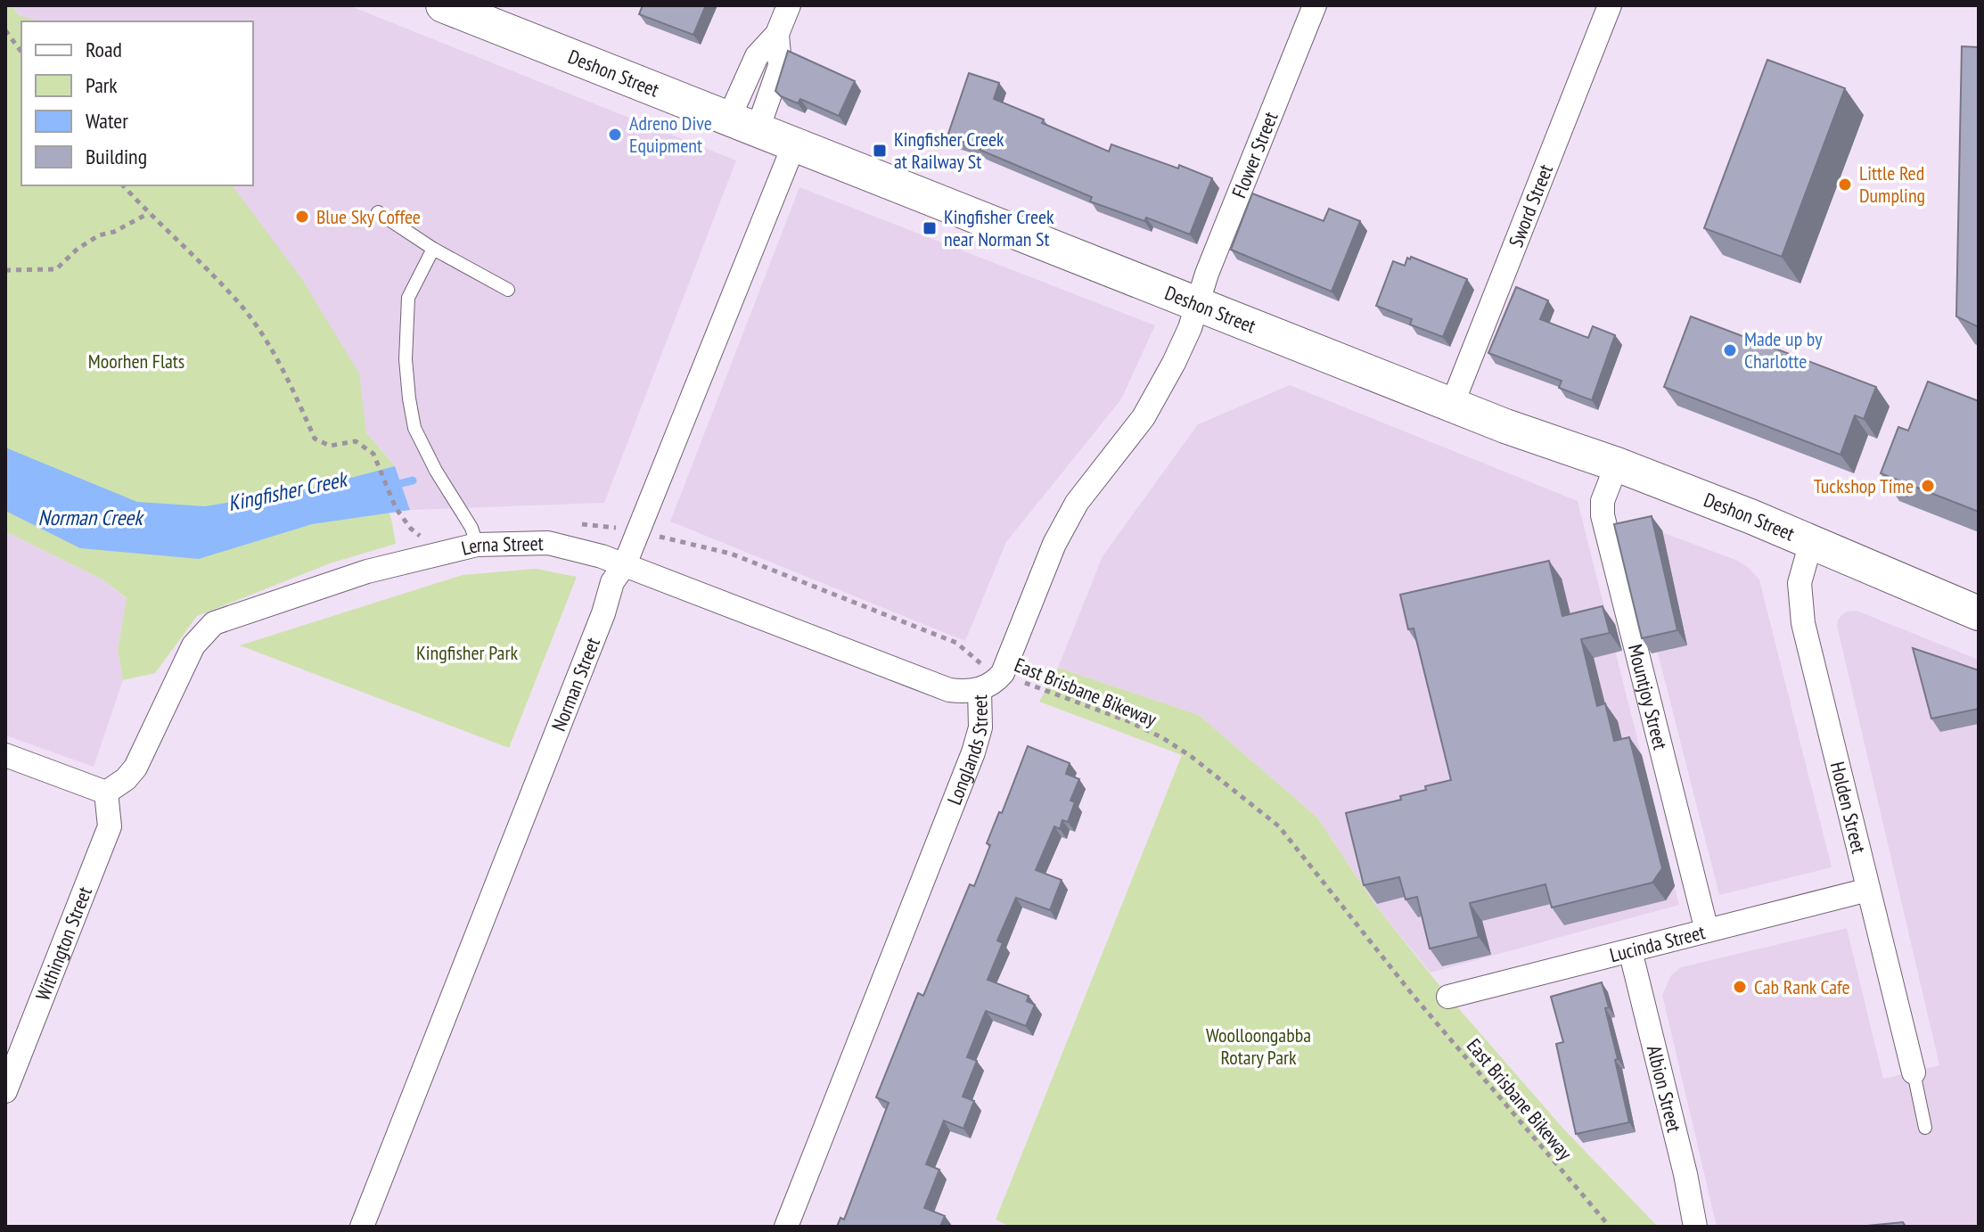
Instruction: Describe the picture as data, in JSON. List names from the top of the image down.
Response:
{
  "streets": {
    "street": [
      "Deshon Street",
      "Flower Street",
      "Sword Street",
      "Lerna Street",
      "Norman Street",
      "Mountjoy Street",
      "Longlands Street",
      "Holden Street",
      "Withington Street",
      "Lucinda Street",
      "Albion Street"
    ],
    "path": ["East Brisbane Bikeway"]
  },
  "crossings": [
    ["Deshon Street", "Flower Street"],
    ["Deshon Street", "Sword Street"],
    ["Deshon Street", "Norman Street"],
    ["Deshon Street", "Mountjoy Street"],
    ["Deshon Street", "Longlands Street"],
    ["Deshon Street", "Holden Street"],
    ["Flower Street", "Longlands Street"],
    ["Lerna Street", "Norman Street"],
    ["Lerna Street", "Longlands Street"],
    ["Lerna Street", "Withington Street"],
    ["Norman Street", "East Brisbane Bikeway"],
    ["East Brisbane Bikeway", "Longlands Street"],
    ["Mountjoy Street", "Lucinda Street"],
    ["Holden Street", "Lucinda Street"],
    ["Lucinda Street", "Albion Street"]
  ],
  "water": ["Kingfisher Creek", "Norman Creek"],
  "parks": ["Moorhen Flats", "Kingfisher Park", "Woolloongabba Rotary Park"],
  "places": {
    "other": [
      "Adreno Dive Equipment",
      "Little Red Dumpling",
      "Blue Sky Coffee",
      "Made up by Charlotte",
      "Tuckshop Time",
      "Cab Rank Cafe"
    ],
    "transit": ["Kingfisher Creek at Railway St", "Kingfisher Creek near Norman St"]
  },
  "legend": [
    "Road",
    "Park",
    "Water",
    "Building"
  ]
}
